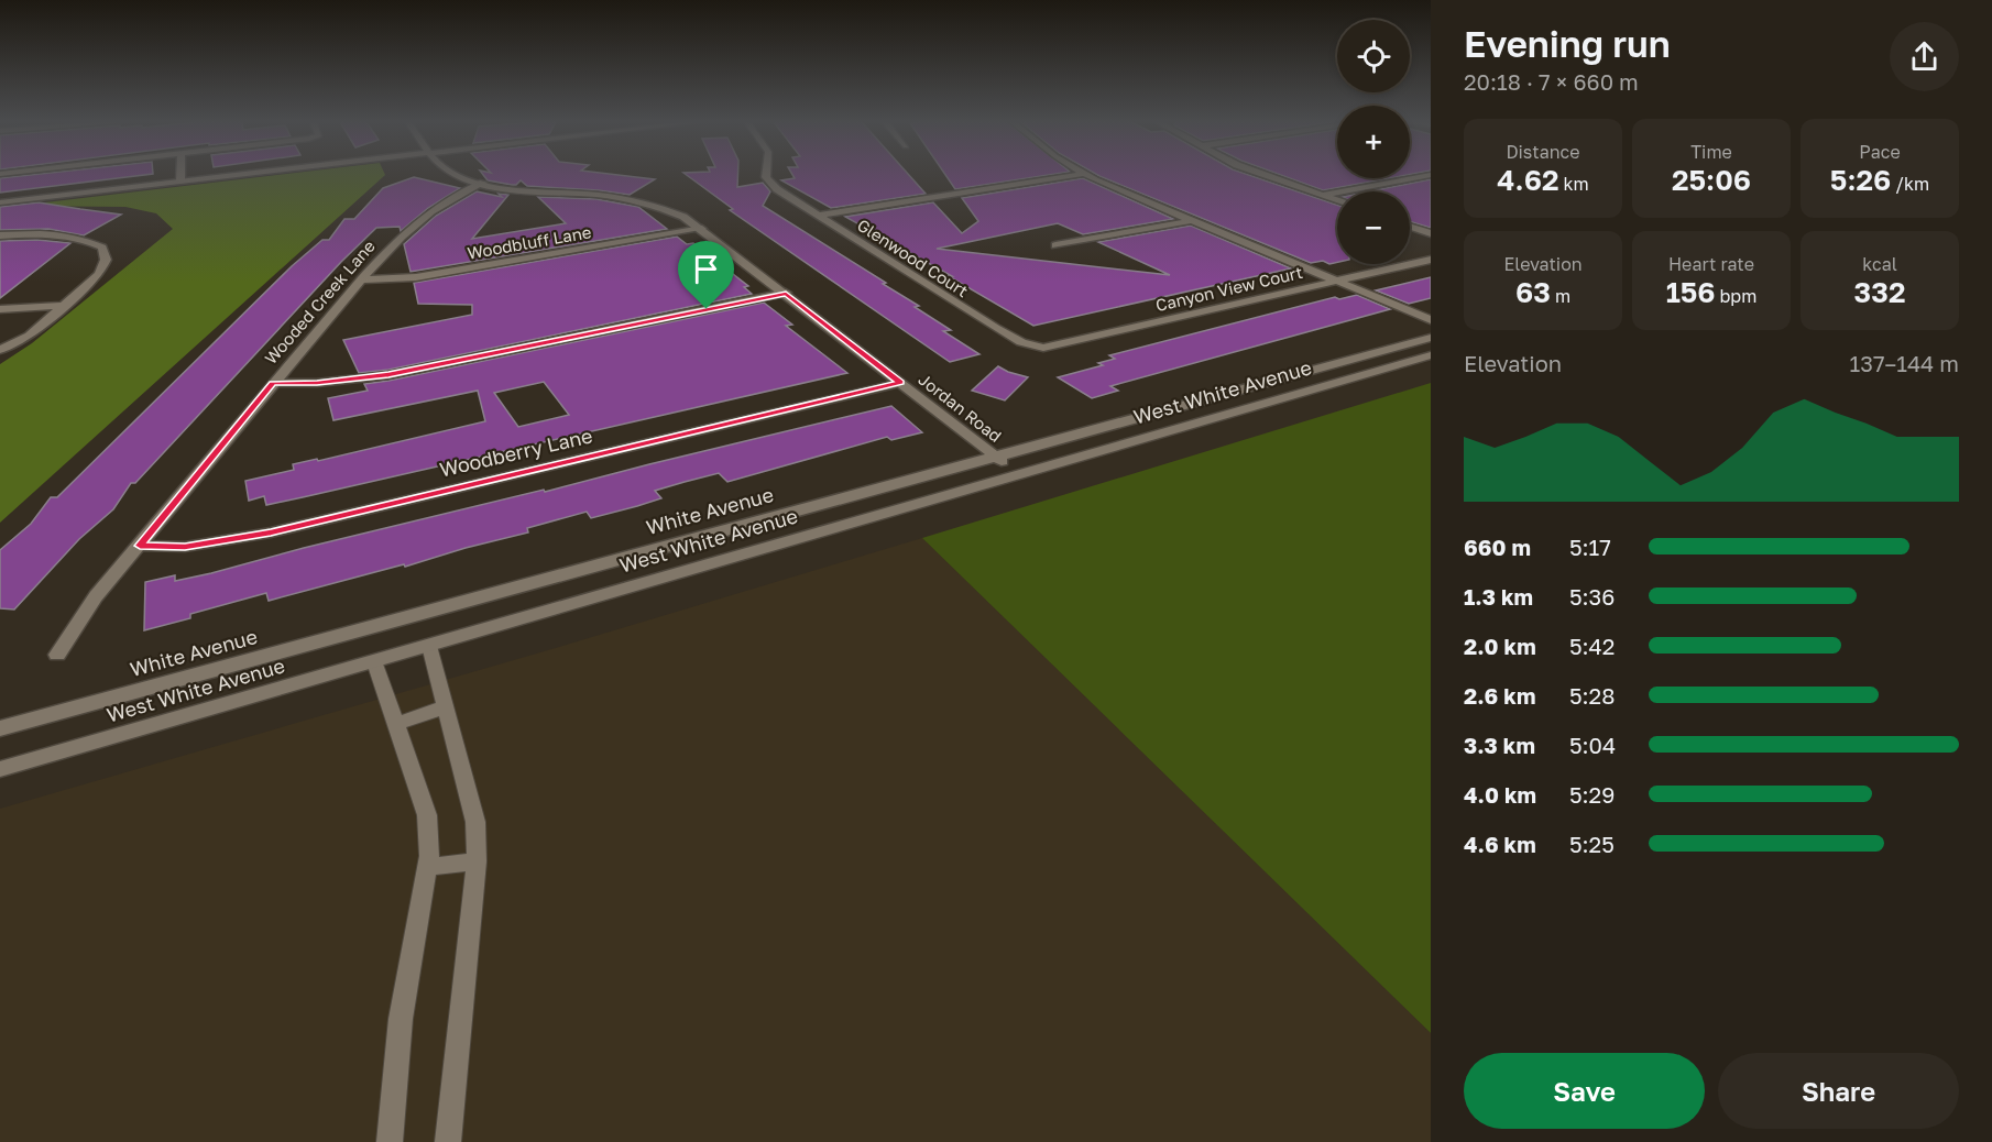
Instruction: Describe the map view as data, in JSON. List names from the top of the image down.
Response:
{
  "streets": {
    "street": [
      "Woodbluff Lane",
      "Glenwood Court",
      "Canyon View Court",
      "Wooded Creek Lane",
      "West White Avenue",
      "Jordan Road",
      "Woodberry Lane",
      "White Avenue"
    ]
  },
  "crossings": [
    ["Woodbluff Lane", "Wooded Creek Lane"],
    ["Woodbluff Lane", "Jordan Road"],
    ["Glenwood Court", "Canyon View Court"],
    ["Wooded Creek Lane", "Jordan Road"],
    ["Wooded Creek Lane", "Woodberry Lane"],
    ["West White Avenue", "Jordan Road"],
    ["Jordan Road", "Woodberry Lane"],
    ["Jordan Road", "White Avenue"]
  ],
  "page": {
    "heading": ["Evening run", "20:18 · 7 × 660 m"],
    "map_buttons": ["+", "−"],
    "stats": [
      ["Distance", "4.62 km"],
      ["Time", "25:06"],
      ["Pace", "5:26 /km"],
      ["Elevation", "63 m"],
      ["Heart rate", "156 bpm"],
      ["kcal", "332"]
    ],
    "chart": ["Elevation", "137–144 m"],
    "list": [
      {
        "name": "660 m",
        "note": "5:17"
      },
      {
        "name": "1.3 km",
        "note": "5:36"
      },
      {
        "name": "2.0 km",
        "note": "5:42"
      },
      {
        "name": "2.6 km",
        "note": "5:28"
      },
      {
        "name": "3.3 km",
        "note": "5:04"
      },
      {
        "name": "4.0 km",
        "note": "5:29"
      },
      {
        "name": "4.6 km",
        "note": "5:25"
      }
    ],
    "buttons": ["Save", "Share"]
  }
}
